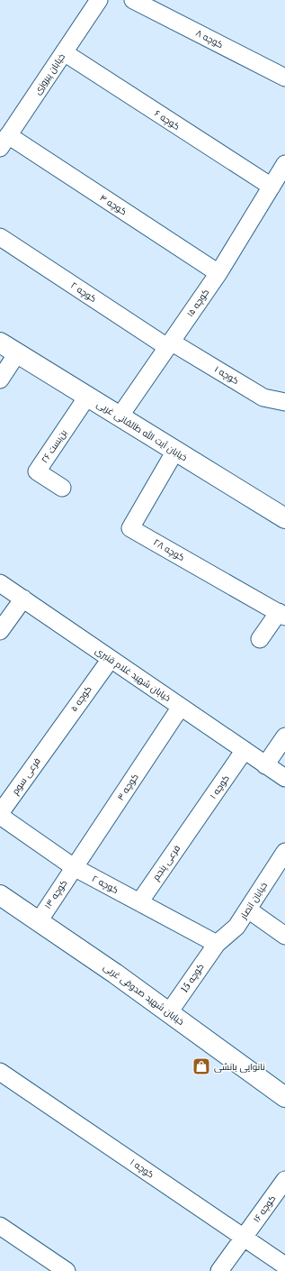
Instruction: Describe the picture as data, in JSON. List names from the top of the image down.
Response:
{
  "streets": {
    "street": [
      "کوچه ۸",
      "خیابان پیروزی",
      "کوچه ۶",
      "کوچه ۴",
      "کوچه ۲",
      "کوچه ۱۵",
      "کوچه ۱",
      "خیابان آیت الله طالقانی غربی",
      "بن‌بست ۲۶",
      "کوچه ۲۸",
      "خیابان شهید غلام قنبری",
      "کوچه ۵",
      "فرعی سوم",
      "کوچه ۳",
      "فرعی پنجم",
      "کوچه ۱۳",
      "خیابان انصار",
      "کوچه 15",
      "خیابان شهید صدوقی غربی",
      "کوچه ۱۶"
    ]
  },
  "crossings": [
    ["خیابان پیروزی", "کوچه ۶"],
    ["خیابان پیروزی", "کوچه ۴"],
    ["کوچه ۶", "کوچه ۱۵"],
    ["کوچه ۴", "کوچه ۱۵"],
    ["کوچه ۲", "کوچه ۱۵"],
    ["کوچه ۲", "کوچه ۱"],
    ["کوچه ۲", "کوچه ۳"],
    ["کوچه ۲", "فرعی پنجم"],
    ["کوچه ۲", "کوچه ۱۳"],
    ["کوچه ۲", "خیابان انصار"],
    ["کوچه ۲", "کوچه 15"],
    ["کوچه ۱۵", "کوچه ۱"],
    ["کوچه ۱۵", "خیابان آیت الله طالقانی غربی"],
    ["کوچه ۱", "خیابان شهید غلام قنبری"],
    ["کوچه ۱", "فرعی پنجم"],
    ["کوچه ۱", "کوچه ۱۶"],
    ["خیابان آیت الله طالقانی غربی", "بن‌بست ۲۶"],
    ["خیابان آیت الله طالقانی غربی", "کوچه ۲۸"],
    ["خیابان شهید غلام قنبری", "کوچه ۵"],
    ["خیابان شهید غلام قنبری", "کوچه ۳"],
    ["کوچه ۵", "فرعی سوم"],
    ["کوچه ۳", "کوچه ۱۳"],
    ["کوچه ۱۳", "خیابان شهید صدوقی غربی"],
    ["خیابان انصار", "کوچه 15"],
    ["کوچه 15", "خیابان شهید صدوقی غربی"]
  ],
  "places": {
    "shop": ["نانوایی بانشی"]
  }
}
